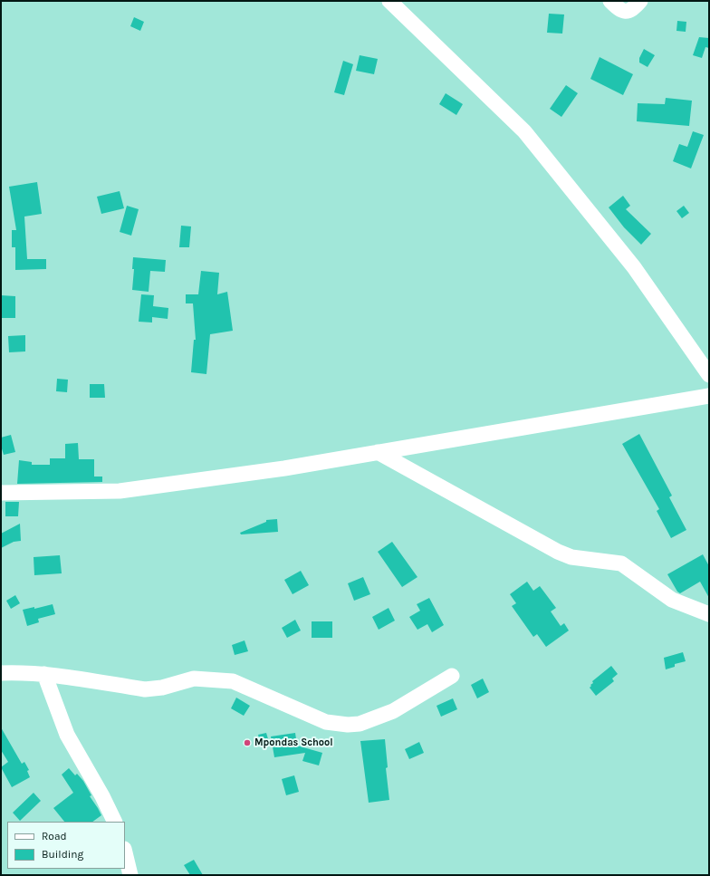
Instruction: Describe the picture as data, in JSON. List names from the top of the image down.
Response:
{
  "places": ["Mpondas School"],
  "legend": ["Road", "Building"]
}
